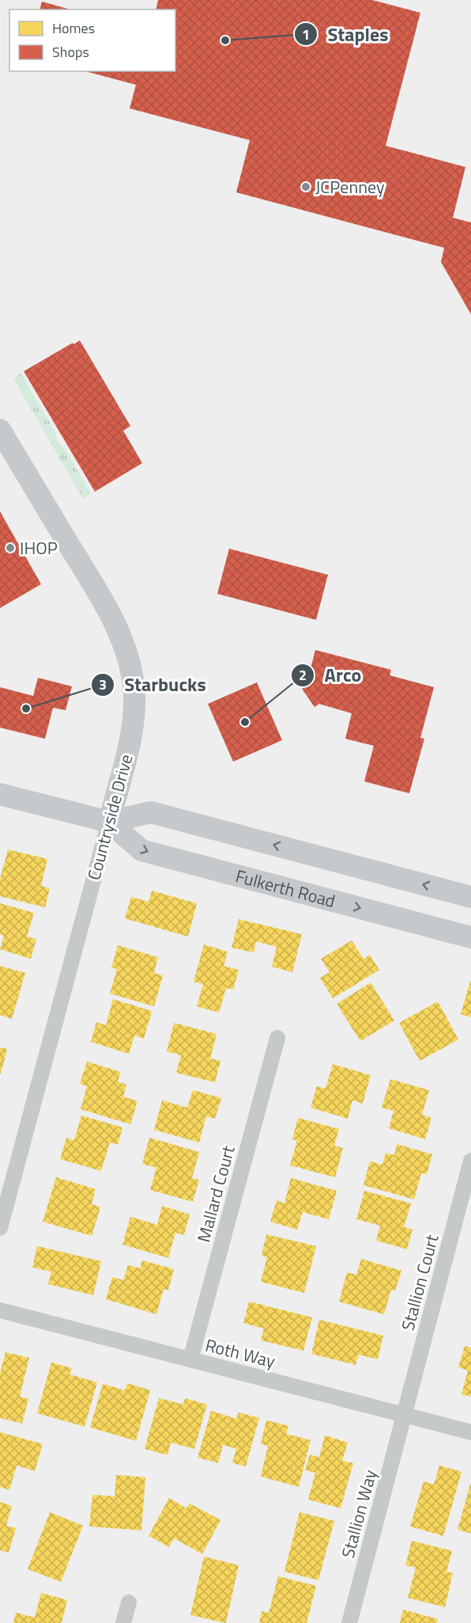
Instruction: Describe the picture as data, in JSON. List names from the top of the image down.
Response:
{
  "streets": {
    "street": [
      "Countryside Drive",
      "Fulkerth Road",
      "Mallard Court",
      "Stallion Court",
      "Roth Way",
      "Stallion Way"
    ]
  },
  "crossings": [
    ["Countryside Drive", "Fulkerth Road"],
    ["Mallard Court", "Roth Way"],
    ["Stallion Court", "Roth Way"],
    ["Stallion Court", "Stallion Way"],
    ["Roth Way", "Stallion Way"]
  ],
  "places": [
    "Staples",
    "JCPenney",
    "IHOP",
    "Starbucks",
    "Arco"
  ],
  "legend": ["Homes", "Shops"]
}
